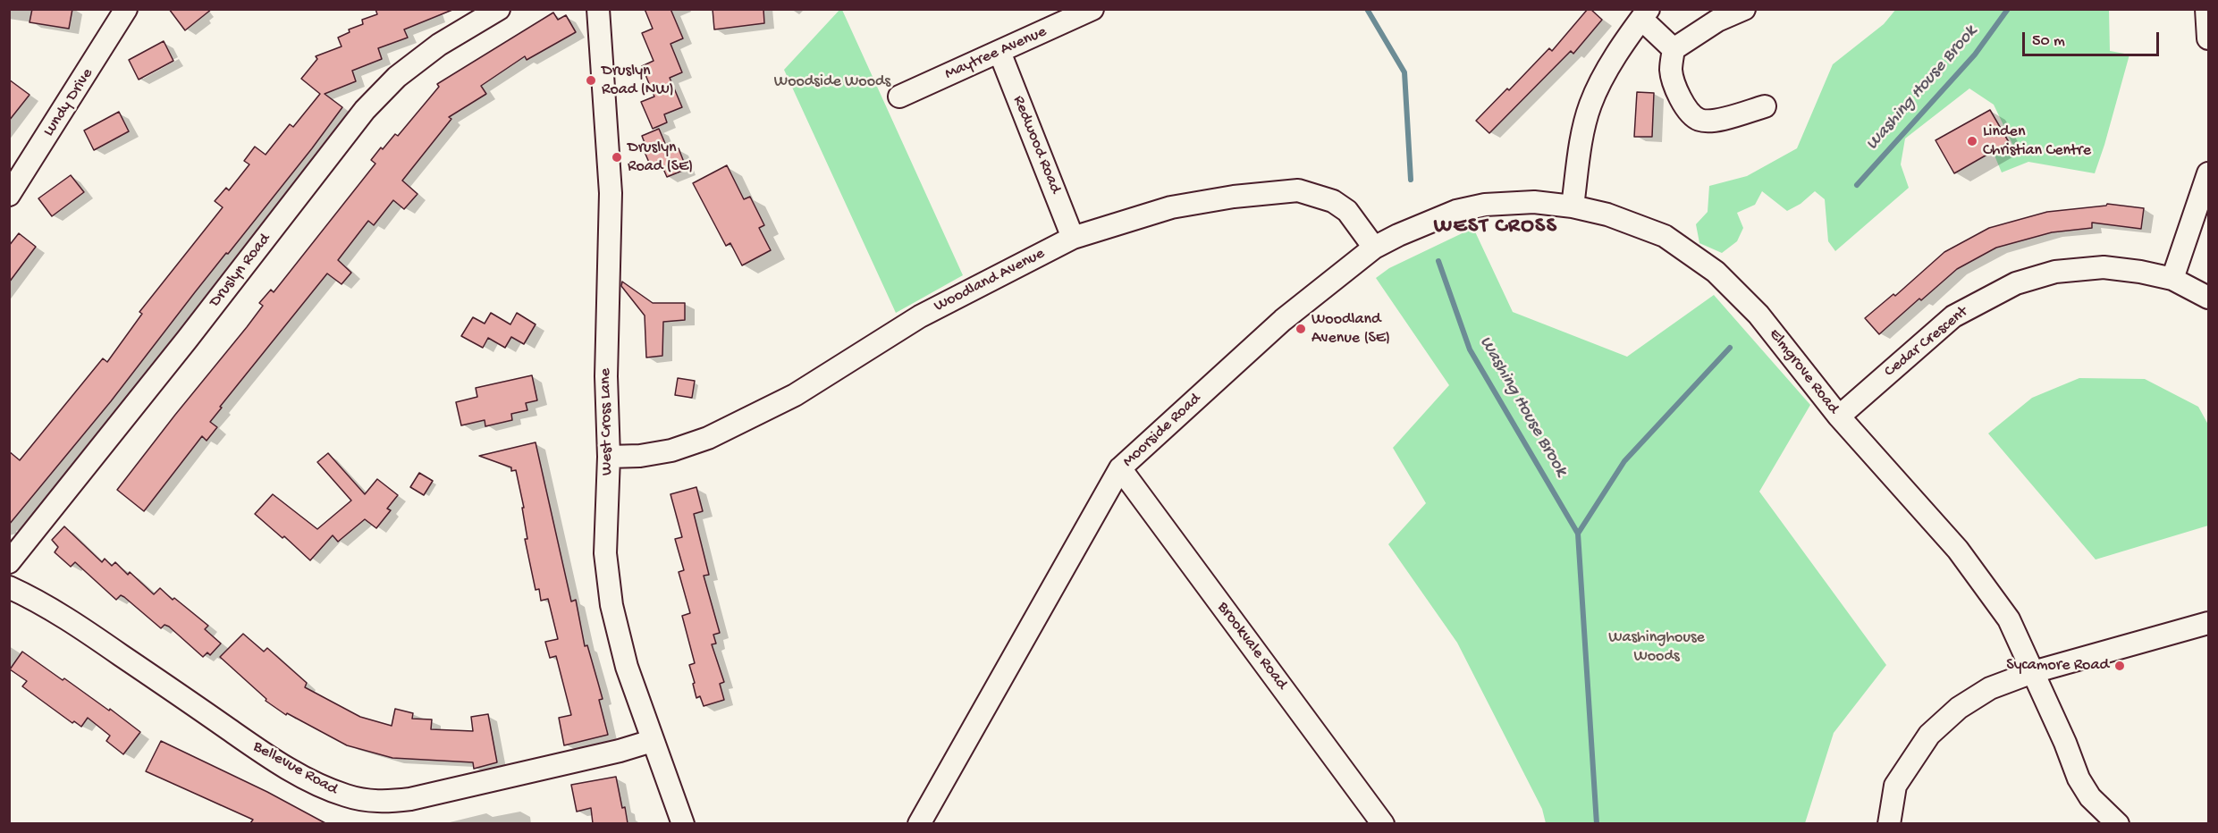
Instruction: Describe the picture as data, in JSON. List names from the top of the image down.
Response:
{
  "streets": {
    "street": [
      "Maytree Avenue",
      "Lundy Drive",
      "Redwood Road",
      "Druslyn Road",
      "Woodland Avenue",
      "Cedar Crescent",
      "Elmgrove Road",
      "West Cross Lane",
      "Moorside Road",
      "Brookvale Road",
      "Bellevue Road"
    ]
  },
  "crossings": [
    ["Maytree Avenue", "Redwood Road"],
    ["Redwood Road", "Woodland Avenue"],
    ["Woodland Avenue", "West Cross Lane"],
    ["Woodland Avenue", "Moorside Road"],
    ["Cedar Crescent", "Elmgrove Road"],
    ["Elmgrove Road", "Moorside Road"],
    ["West Cross Lane", "Bellevue Road"],
    ["Moorside Road", "Brookvale Road"]
  ],
  "districts": ["WEST CROSS"],
  "water": ["Washing House Brook"],
  "parks": ["Woodside Woods", "Washinghouse Woods"],
  "places": [
    "Druslyn Road (NW)",
    "Linden Christian Centre",
    "Druslyn Road (SE)",
    "Woodland Avenue (SE)",
    "Sycamore Road"
  ],
  "scale_bar": "50 m"
}
